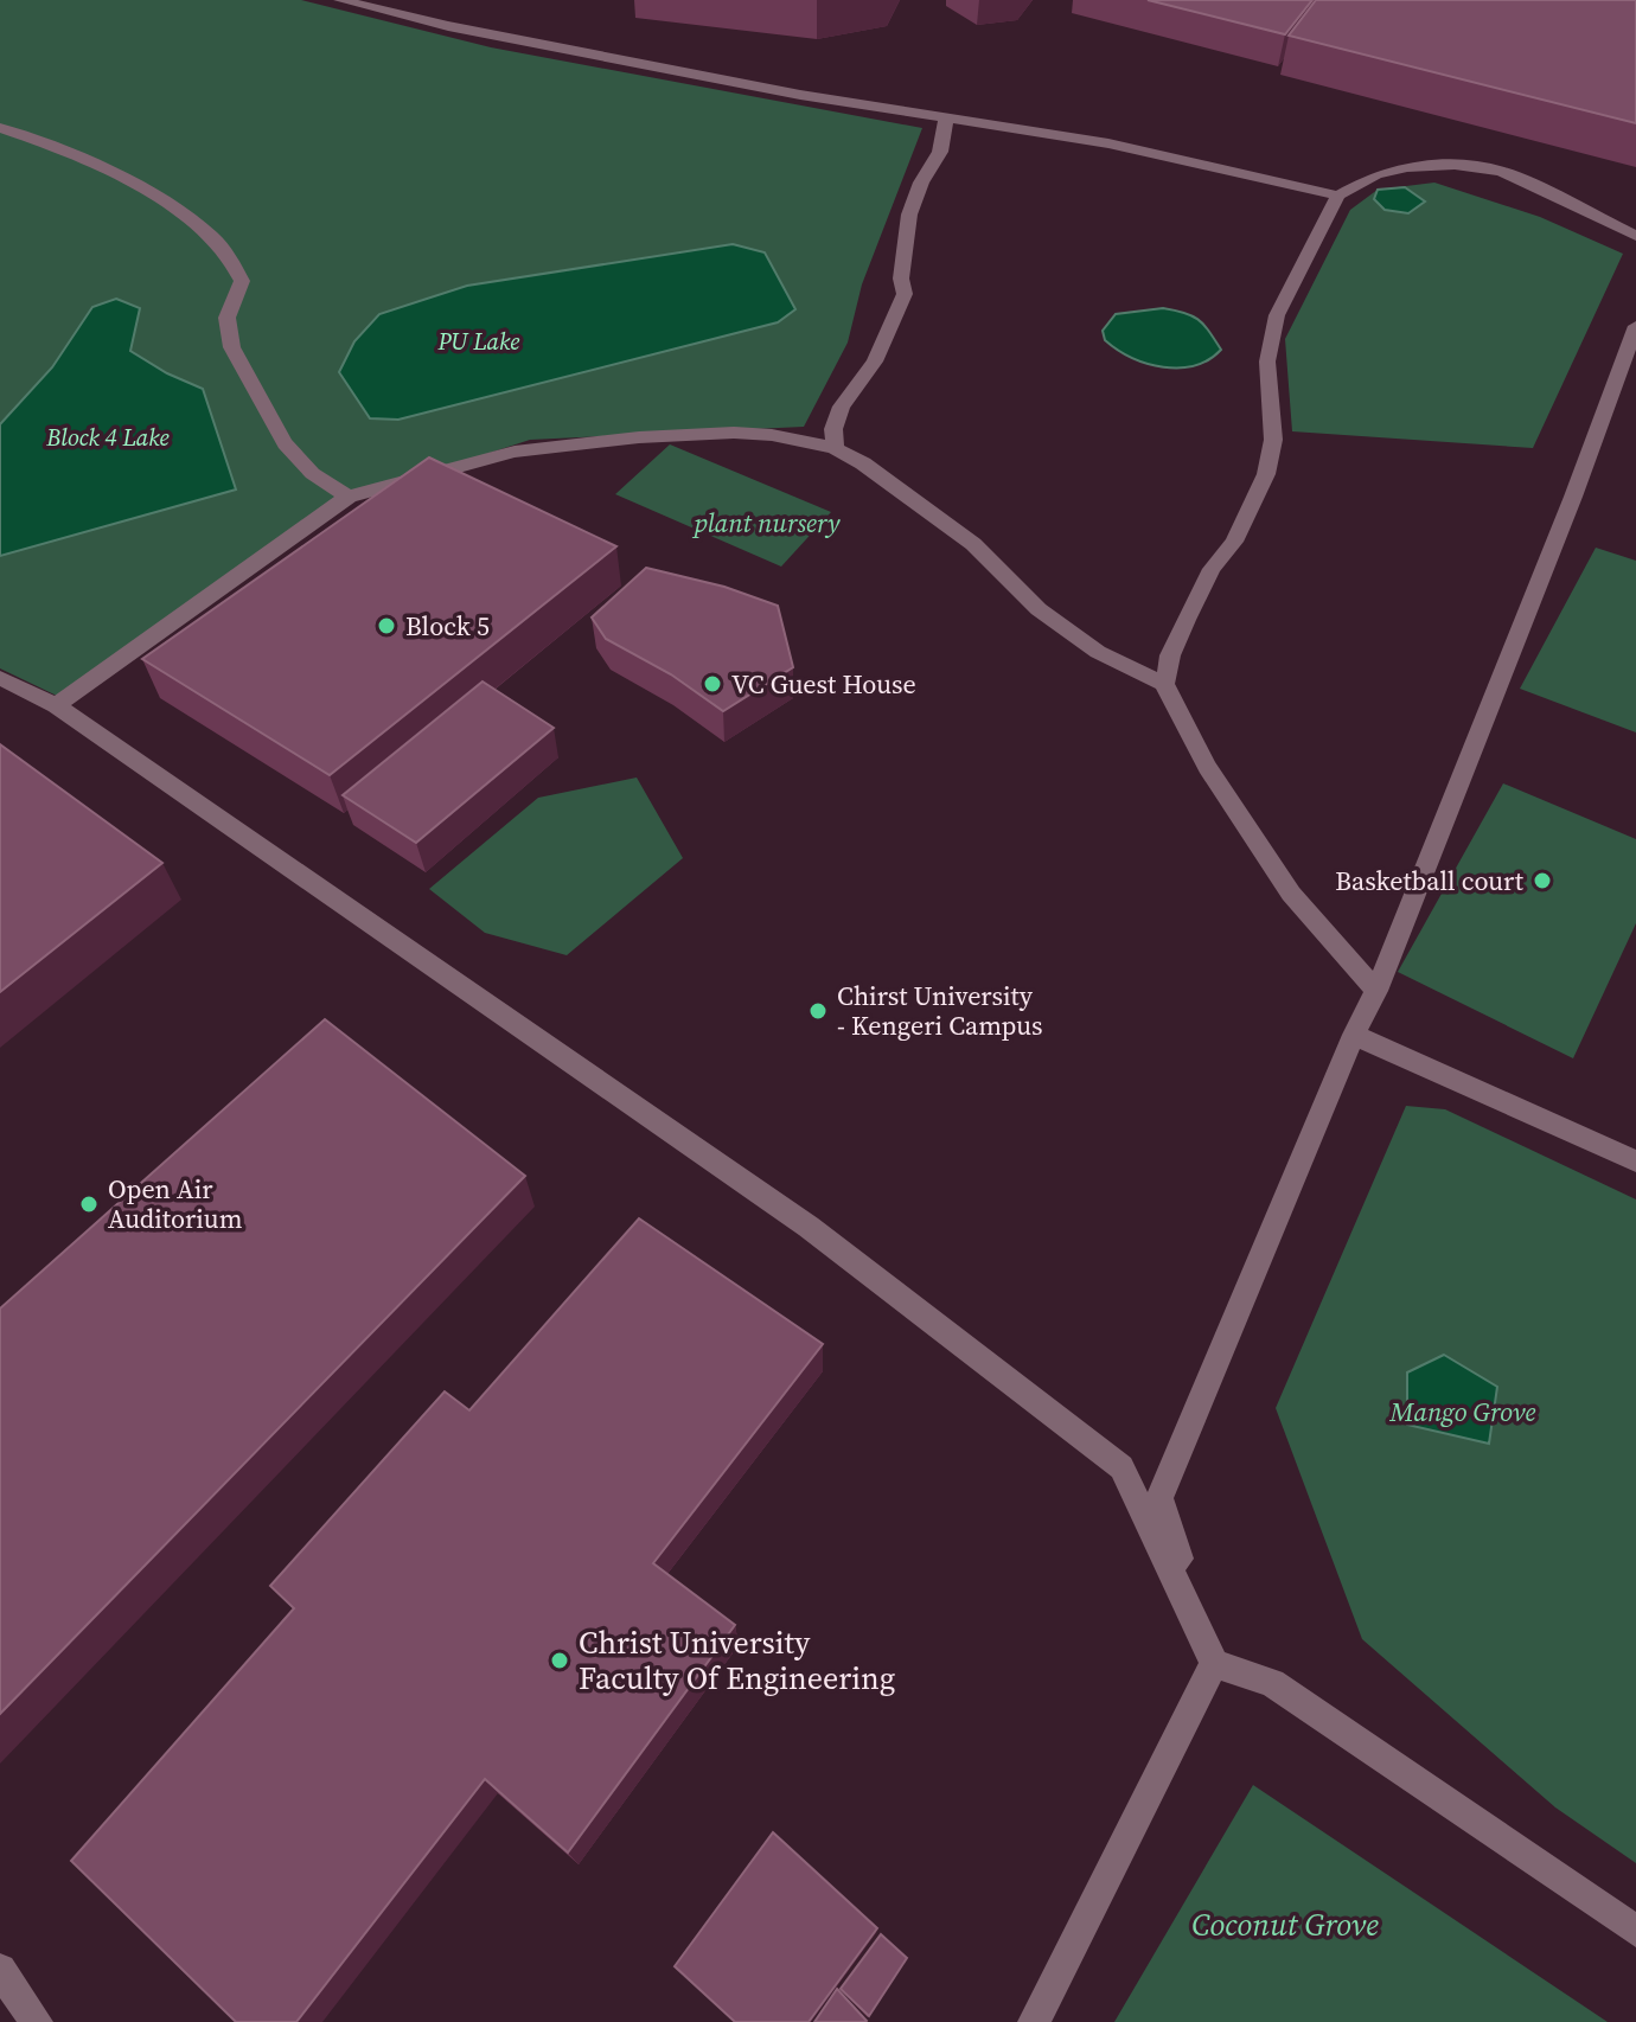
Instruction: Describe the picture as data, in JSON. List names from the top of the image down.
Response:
{
  "water": ["PU Lake", "Block 4 Lake"],
  "parks": ["plant nursery", "Mango Grove", "Coconut Grove"],
  "places": [
    "Block 5",
    "VC Guest House",
    "Basketball court",
    "Chirst University - Kengeri Campus",
    "Open Air Auditorium",
    "Christ University Faculty Of Engineering"
  ]
}
